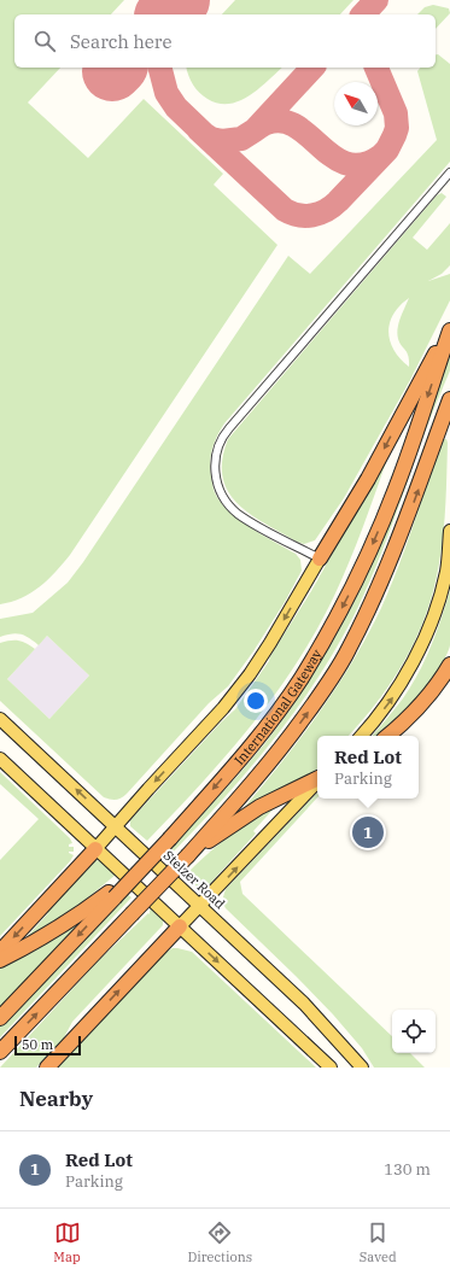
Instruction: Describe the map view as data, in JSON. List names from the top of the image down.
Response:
{
  "streets": {
    "highway": ["International Gateway"],
    "main road": ["Stelzer Road"]
  },
  "scale_bar": "50 m",
  "north": "top left",
  "page": {
    "search": "Search here",
    "popup": ["Red Lot", "Parking"],
    "pins": "1",
    "scale": "50 m",
    "heading": "Nearby",
    "list": [
      {
        "mark": "1",
        "name": "Red Lot",
        "note": "Parking",
        "value": "130 m"
      }
    ],
    "nav": ["Map", "Directions", "Saved"]
  }
}
